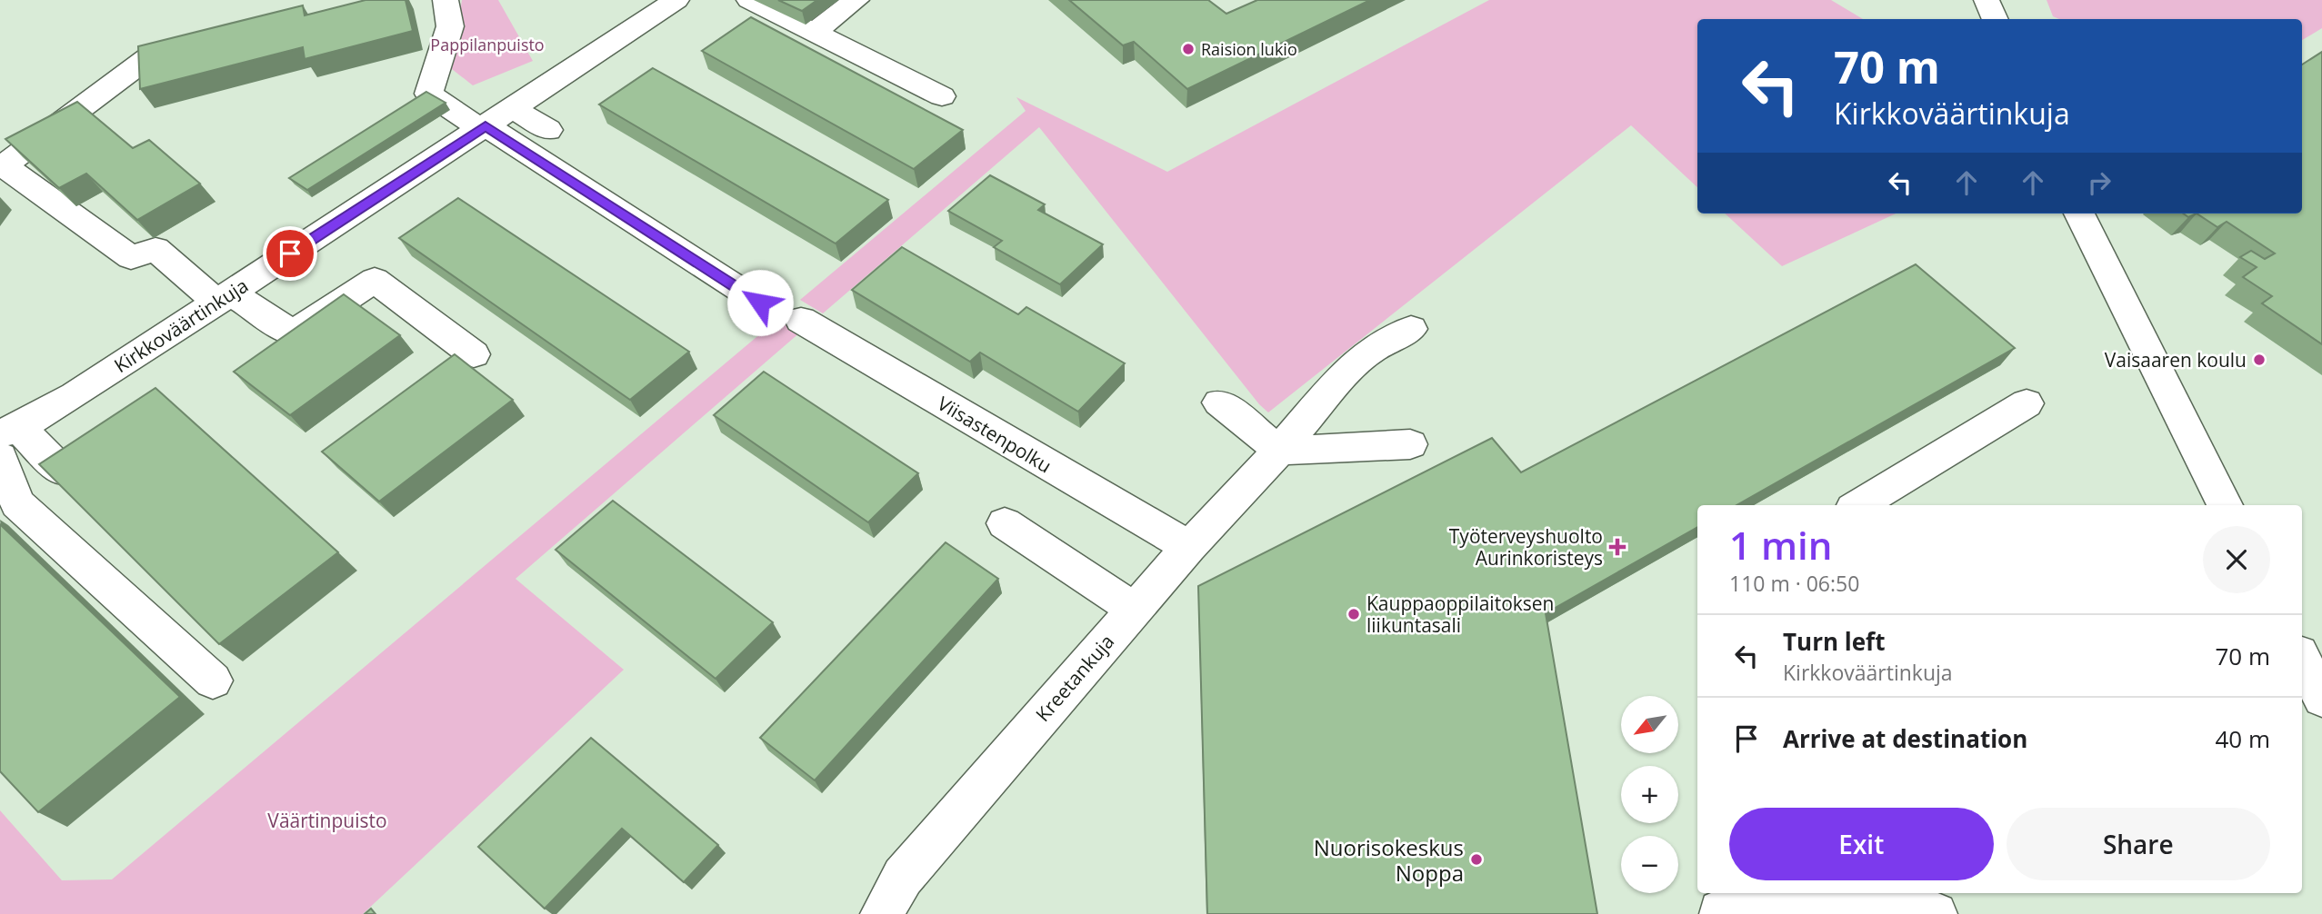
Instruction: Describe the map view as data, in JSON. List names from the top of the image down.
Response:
{
  "streets": {
    "street": ["Kirkkoväärtinkuja", "Viisastenpolku", "Kreetankuja"]
  },
  "crossings": [
    ["Viisastenpolku", "Kreetankuja"]
  ],
  "parks": ["Pappilanpuisto", "Väärtinpuisto"],
  "places": {
    "other": [
      "Raision lukio",
      "Vaisaaren koulu",
      "Kauppaoppilaitoksen liikuntasali",
      "Nuorisokeskus Noppa"
    ],
    "health": ["Työterveyshuolto Aurinkoristeys"]
  },
  "north": "bottom left",
  "page": {
    "turn": ["70 m", "Kirkkoväärtinkuja"],
    "heading": ["1 min", "110 m · 06:50"],
    "list": [
      {
        "name": "Turn left",
        "note": "Kirkkoväärtinkuja",
        "value": "70 m"
      },
      {
        "name": "Arrive at destination",
        "value": "40 m"
      }
    ],
    "map_buttons": ["+", "−"],
    "buttons": ["Exit", "Share"]
  }
}
